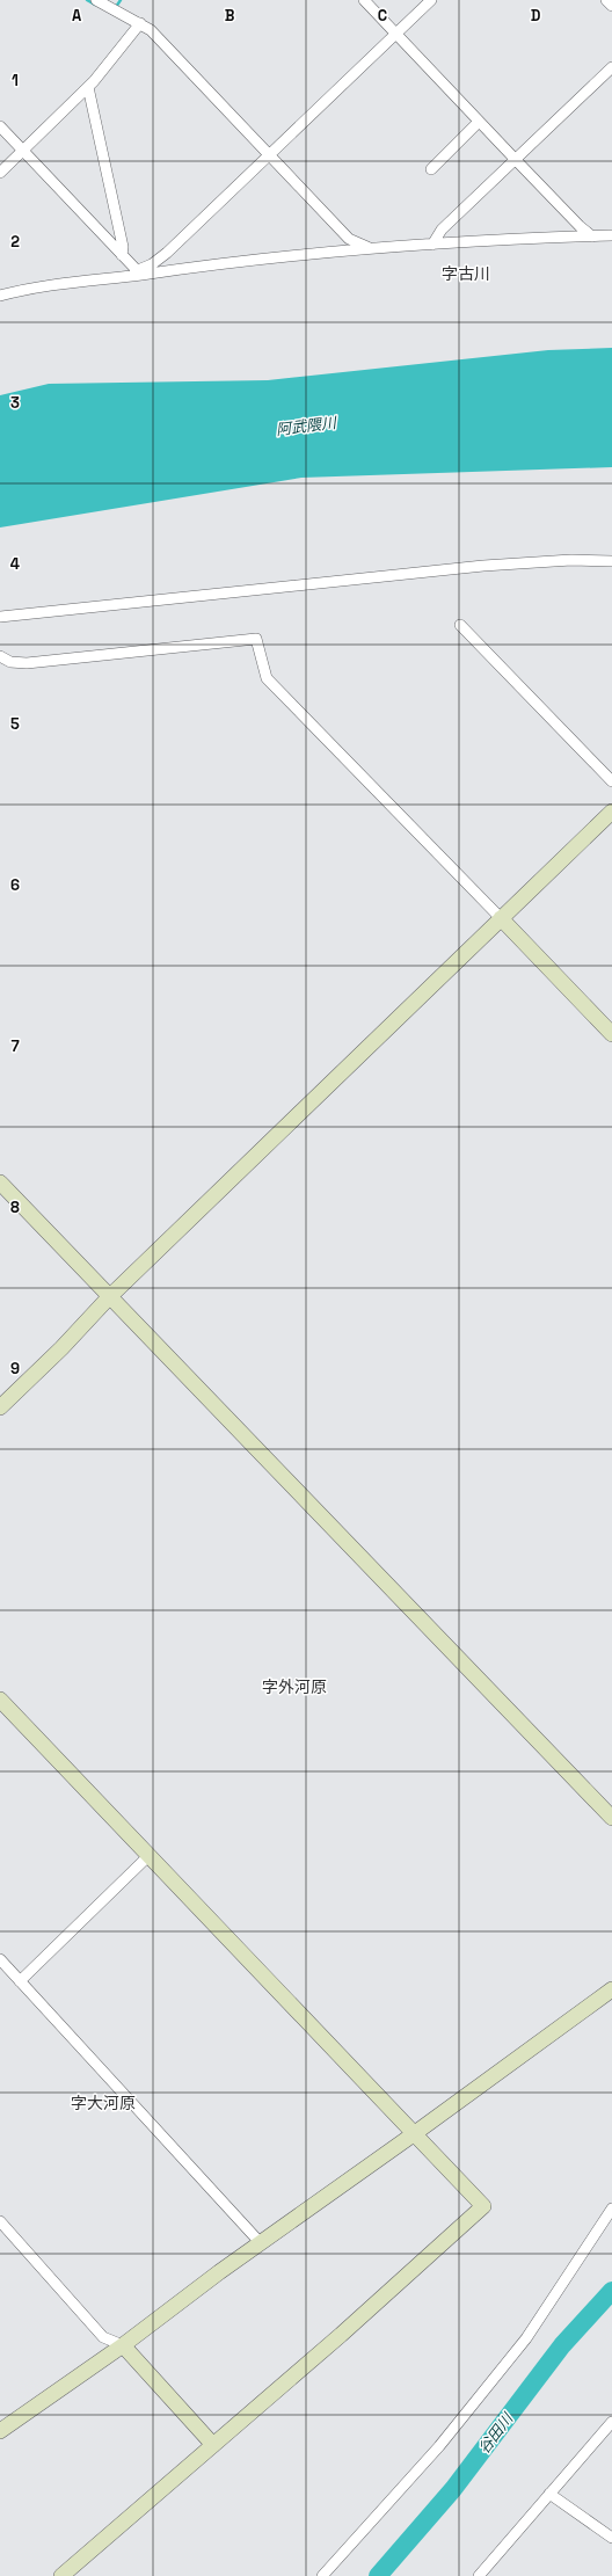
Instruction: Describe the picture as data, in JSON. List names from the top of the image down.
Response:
{
  "districts": ["字古川", "字外河原", "字大河原"],
  "water": ["阿武隈川", "谷田川"],
  "grid": {
    "columns": [
      "A",
      "B",
      "C",
      "D"
    ],
    "rows": [
      "1",
      "2",
      "3",
      "4",
      "5",
      "6",
      "7",
      "8",
      "9"
    ]
  }
}
